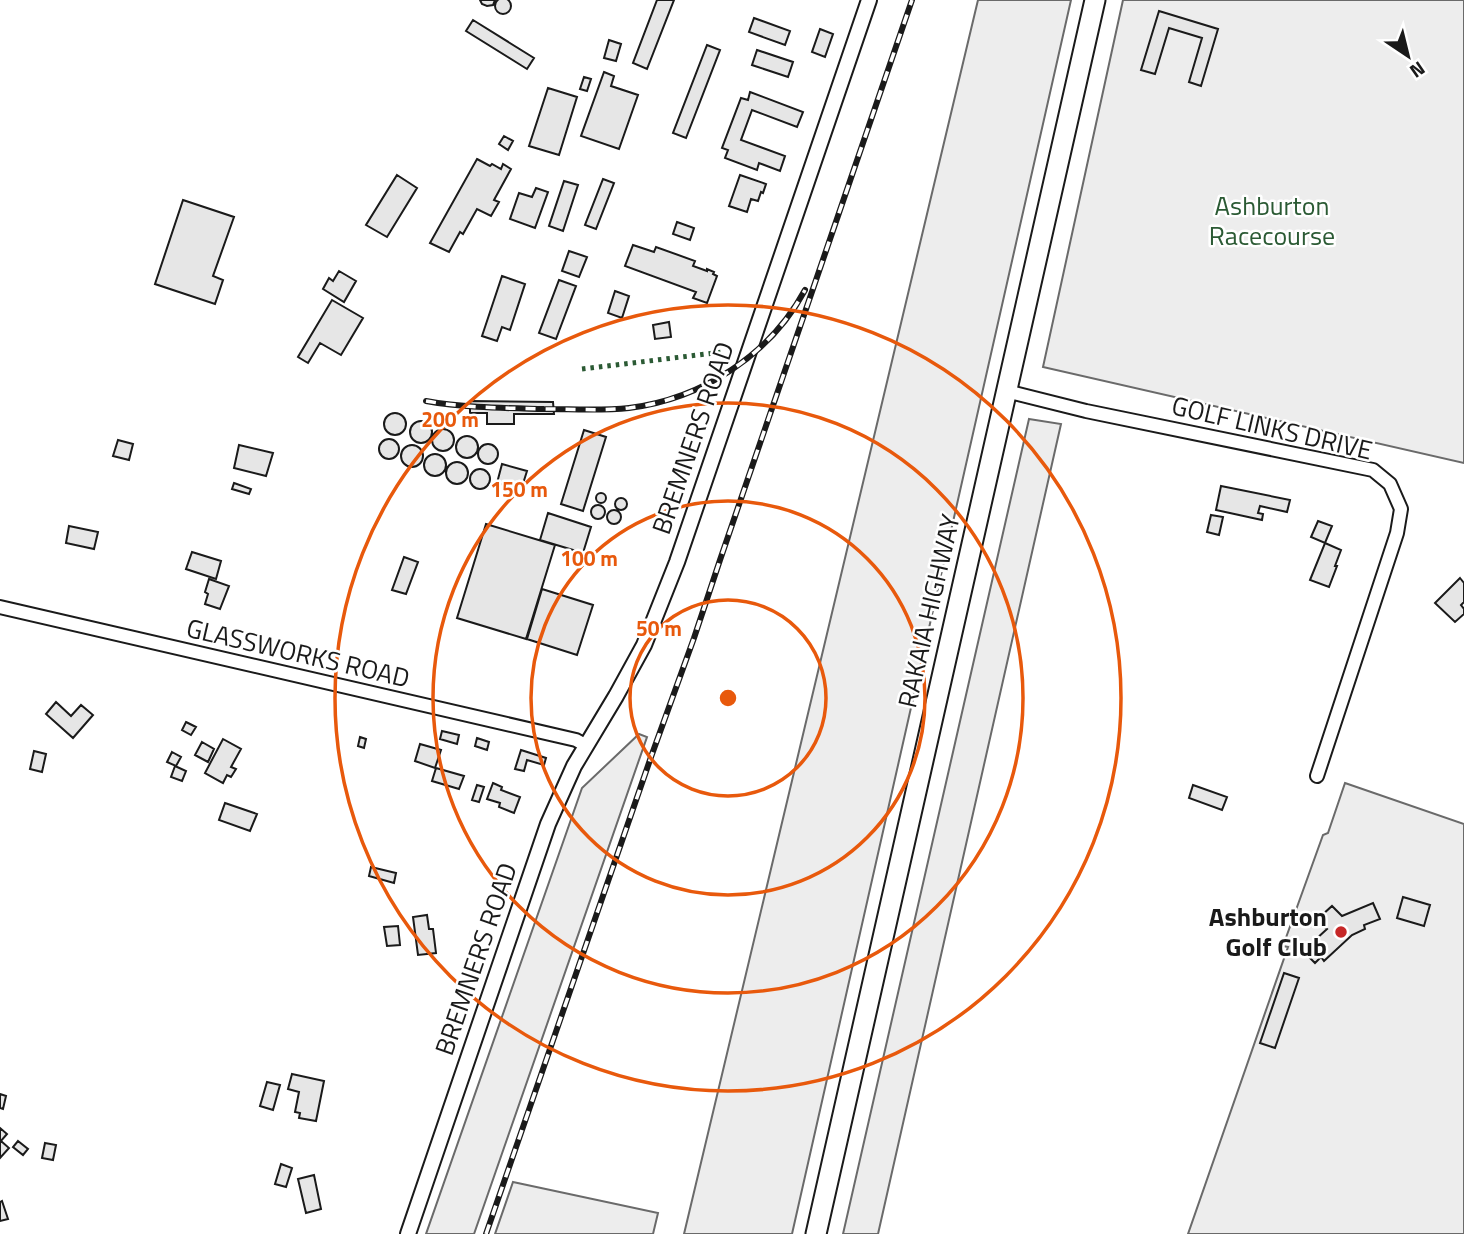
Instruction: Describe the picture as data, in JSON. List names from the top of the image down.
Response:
{
  "streets": {
    "highway": ["RAKAIA HIGHWAY"],
    "street": ["GOLF LINKS DRIVE", "BREMNERS ROAD", "GLASSWORKS ROAD"]
  },
  "crossings": [
    ["GOLF LINKS DRIVE", "RAKAIA HIGHWAY"],
    ["BREMNERS ROAD", "GLASSWORKS ROAD"]
  ],
  "parks": ["Ashburton Racecourse"],
  "places": ["Ashburton Golf Club"],
  "north": "bottom right",
  "rings": [
    "200 m",
    "150 m",
    "100 m",
    "50 m"
  ]
}
